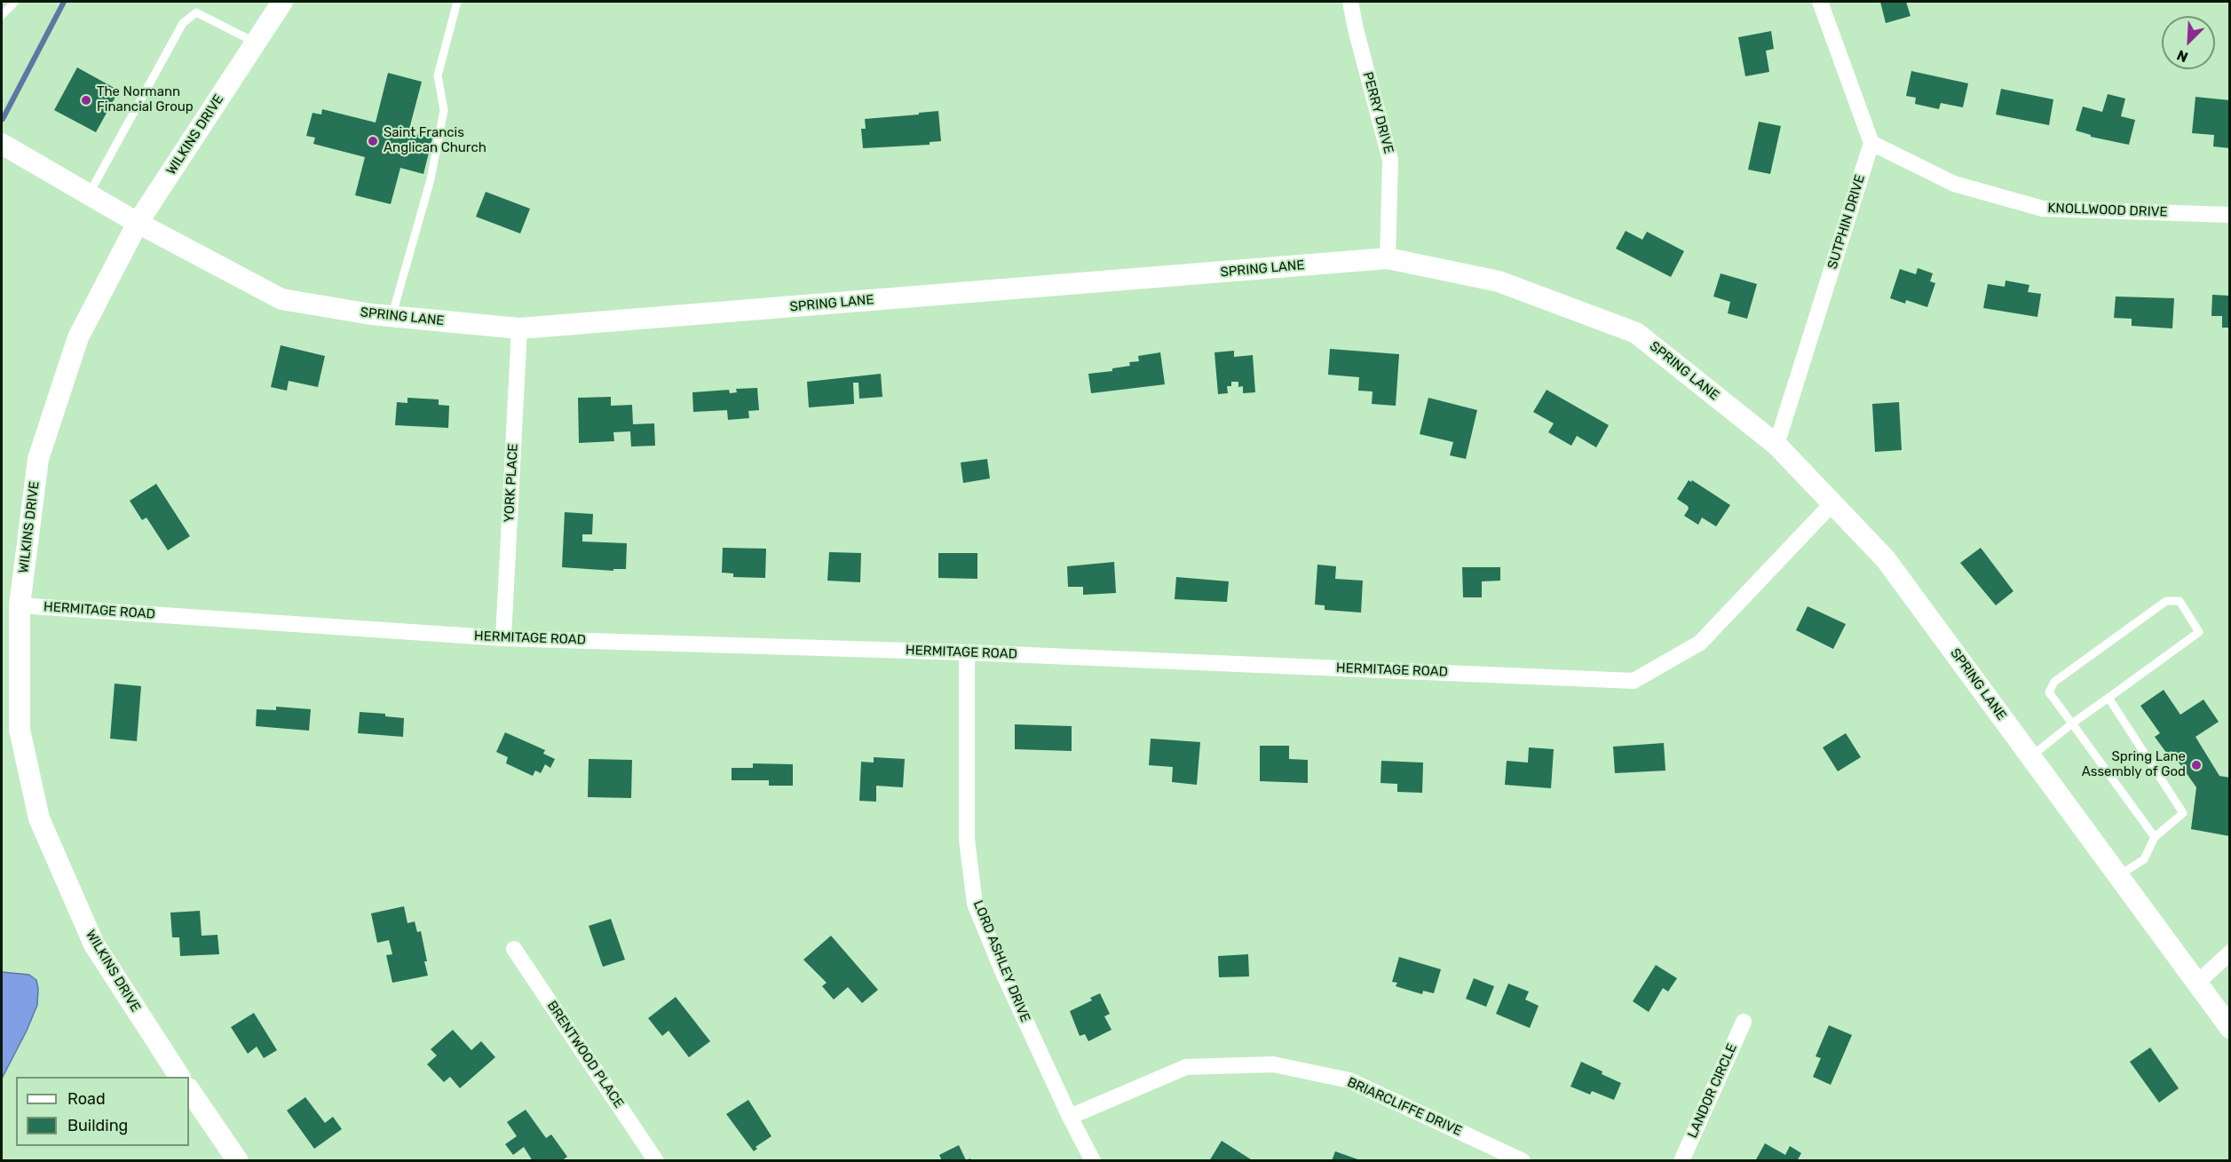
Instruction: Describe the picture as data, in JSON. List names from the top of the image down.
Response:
{
  "streets": {
    "street": [
      "PERRY DRIVE",
      "WILKINS DRIVE",
      "KNOLLWOOD DRIVE",
      "SUTPHIN DRIVE",
      "SPRING LANE",
      "YORK PLACE",
      "HERMITAGE ROAD",
      "LORD ASHLEY DRIVE",
      "BRENTWOOD PLACE",
      "LANDOR CIRCLE",
      "BRIARCLIFFE DRIVE"
    ]
  },
  "crossings": [
    ["PERRY DRIVE", "SPRING LANE"],
    ["WILKINS DRIVE", "SPRING LANE"],
    ["WILKINS DRIVE", "HERMITAGE ROAD"],
    ["KNOLLWOOD DRIVE", "SUTPHIN DRIVE"],
    ["SUTPHIN DRIVE", "SPRING LANE"],
    ["SPRING LANE", "YORK PLACE"],
    ["SPRING LANE", "HERMITAGE ROAD"],
    ["YORK PLACE", "HERMITAGE ROAD"],
    ["HERMITAGE ROAD", "LORD ASHLEY DRIVE"],
    ["LORD ASHLEY DRIVE", "BRIARCLIFFE DRIVE"]
  ],
  "places": ["The Normann Financial Group", "Saint Francis Anglican Church", "Spring Lane Assembly of God"],
  "legend": ["Road", "Building"],
  "north": "bottom left"
}
